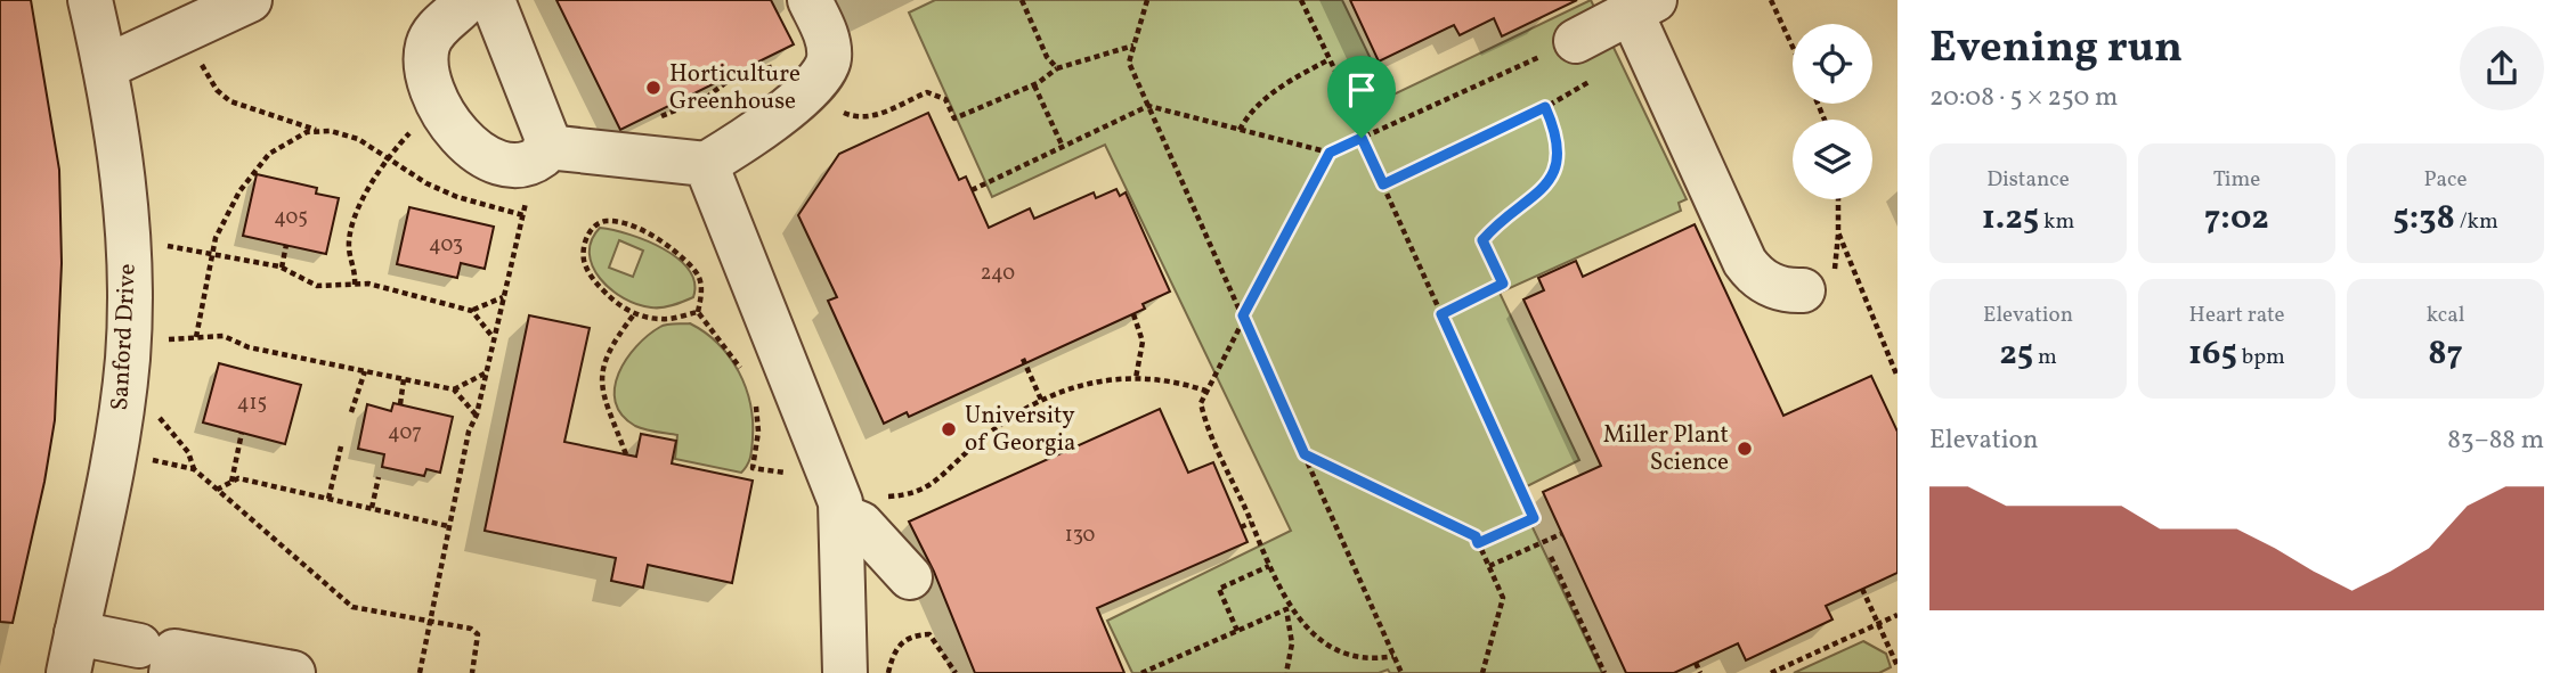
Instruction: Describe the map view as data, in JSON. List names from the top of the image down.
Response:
{
  "streets": {
    "street": ["Sanford Drive"]
  },
  "places": ["Horticulture Greenhouse", "University of Georgia", "Miller Plant Science"],
  "house_numbers": [
    "405",
    "403",
    "240",
    "415",
    "407",
    "130"
  ],
  "page": {
    "heading": ["Evening run", "20:08 · 5 × 250 m"],
    "stats": [
      ["Distance", "1.25 km"],
      ["Time", "7:02"],
      ["Pace", "5:38 /km"],
      ["Elevation", "25 m"],
      ["Heart rate", "165 bpm"],
      ["kcal", "87"]
    ],
    "chart": ["Elevation", "83–88 m"]
  }
}
